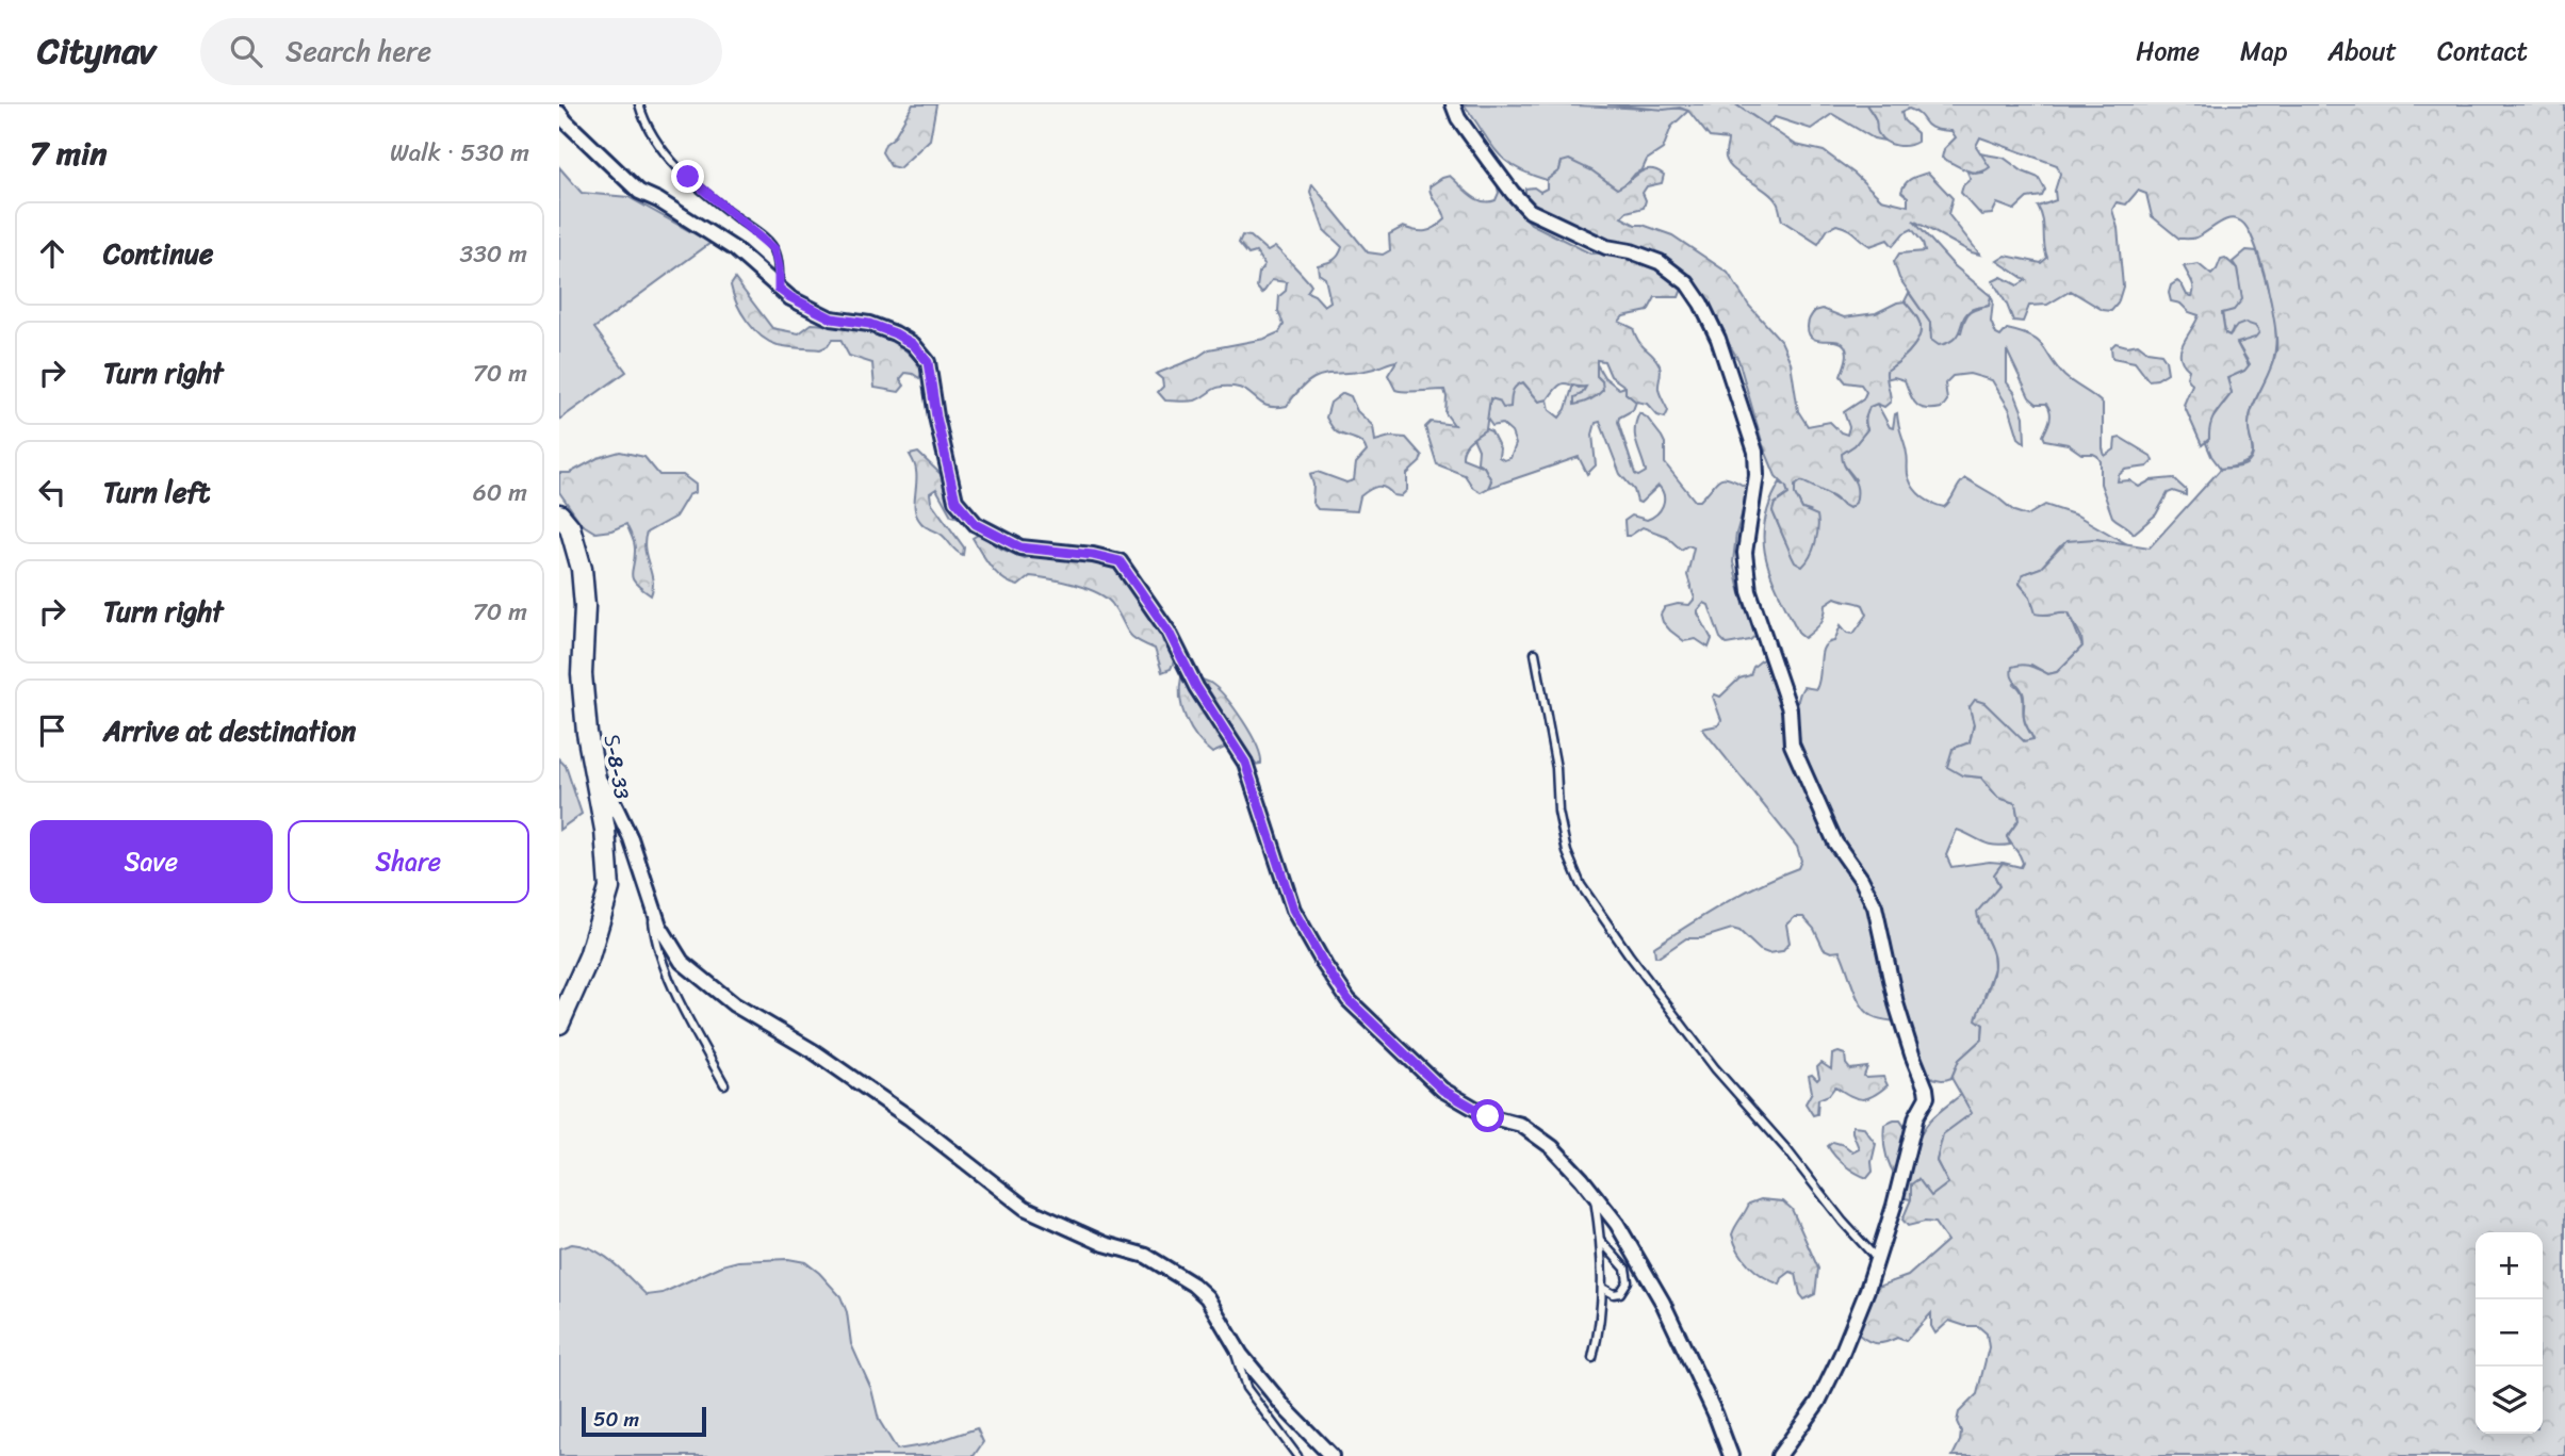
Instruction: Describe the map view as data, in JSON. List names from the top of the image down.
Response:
{
  "streets": {
    "street": ["Տ-8-33"]
  },
  "scale_bar": "50 m",
  "page": {
    "header": "Citynav",
    "search": "Search here",
    "nav": [
      "Home",
      "Map",
      "About",
      "Contact"
    ],
    "heading": ["7 min", "Walk · 530 m"],
    "list": [
      ["Continue", "330 m"],
      ["Turn right", "70 m"],
      ["Turn left", "60 m"],
      ["Turn right", "70 m"],
      "Arrive at destination"
    ],
    "buttons": ["Save", "Share"],
    "map_buttons": ["+", "−"],
    "scale": "50 m"
  }
}
